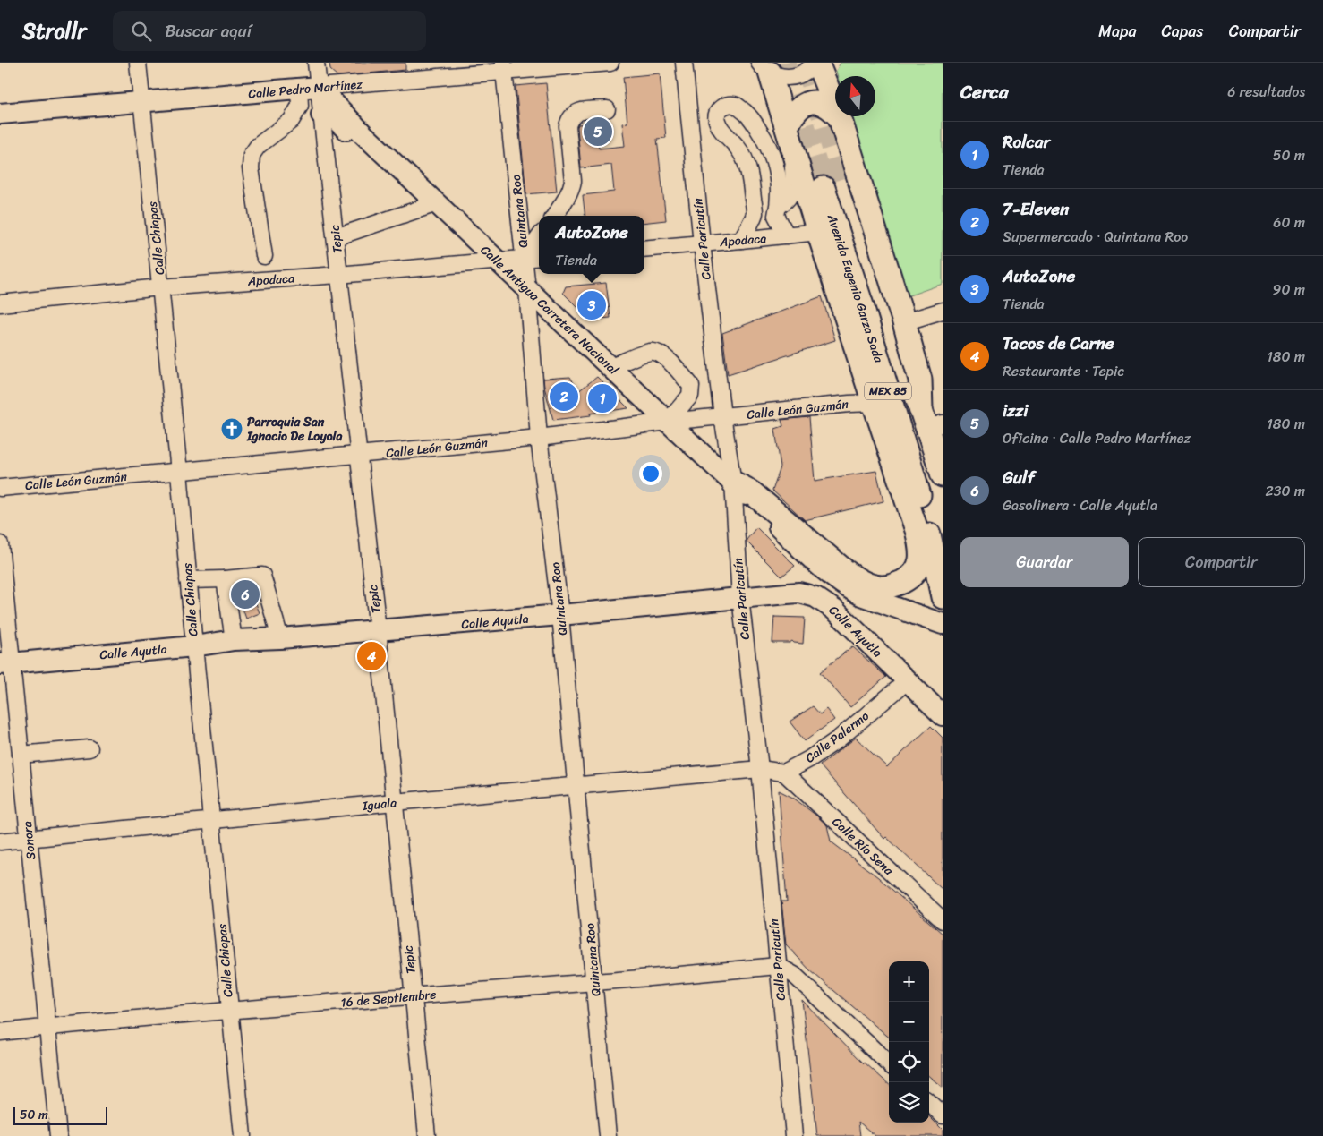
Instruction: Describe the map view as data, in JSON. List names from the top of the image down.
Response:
{
  "streets": {
    "highway": ["Avenida Eugenio Garza Sada", "MEX 85"],
    "main road": ["Calle Pedro Martínez", "Calle Antigua Carretera Nacional", "Calle Ayutla"],
    "street": [
      "Quintana Roo",
      "Calle Chiapas",
      "Tepic",
      "Calle Paricutín",
      "Apodaca",
      "Calle León Guzmán",
      "Calle Palermo",
      "Iguala",
      "Sonora",
      "Calle Río Sena",
      "16 de Septiembre"
    ]
  },
  "crossings": [
    ["Calle Pedro Martínez", "Quintana Roo"],
    ["Calle Pedro Martínez", "Calle Chiapas"],
    ["Calle Pedro Martínez", "Tepic"],
    ["Calle Pedro Martínez", "Calle Antigua Carretera Nacional"],
    ["Quintana Roo", "Apodaca"],
    ["Quintana Roo", "Calle Antigua Carretera Nacional"],
    ["Quintana Roo", "Calle León Guzmán"],
    ["Quintana Roo", "Calle Ayutla"],
    ["Quintana Roo", "Iguala"],
    ["Quintana Roo", "16 de Septiembre"],
    ["Calle Chiapas", "Apodaca"],
    ["Calle Chiapas", "Calle León Guzmán"],
    ["Calle Chiapas", "Calle Ayutla"],
    ["Calle Chiapas", "Iguala"],
    ["Calle Chiapas", "16 de Septiembre"],
    ["Tepic", "Apodaca"],
    ["Tepic", "Calle Antigua Carretera Nacional"],
    ["Tepic", "Calle León Guzmán"],
    ["Tepic", "Calle Ayutla"],
    ["Tepic", "Iguala"],
    ["Tepic", "16 de Septiembre"],
    ["Calle Paricutín", "Apodaca"],
    ["Calle Paricutín", "Calle Antigua Carretera Nacional"],
    ["Calle Paricutín", "Calle León Guzmán"],
    ["Calle Paricutín", "Calle Ayutla"],
    ["Calle Paricutín", "Iguala"],
    ["Calle Paricutín", "16 de Septiembre"],
    ["Apodaca", "Calle Antigua Carretera Nacional"],
    ["Calle Antigua Carretera Nacional", "Calle León Guzmán"],
    ["Calle Ayutla", "Calle Palermo"],
    ["Calle Ayutla", "Sonora"],
    ["Calle Palermo", "Calle Río Sena"],
    ["Iguala", "Sonora"],
    ["Sonora", "16 de Septiembre"]
  ],
  "places": {
    "church": ["Parroquia San Ignacio De Loyola"]
  },
  "scale_bar": "50 m",
  "north": "top",
  "page": {
    "header": "Strollr",
    "search": "Buscar aquí",
    "nav": ["Mapa", "Capas", "Compartir"],
    "heading": ["Cerca", "6 resultados"],
    "pins": [
      "5",
      "3",
      "2",
      "1",
      "6",
      "4"
    ],
    "list": [
      {
        "mark": "1",
        "name": "Rolcar",
        "note": "Tienda",
        "value": "50 m"
      },
      {
        "mark": "2",
        "name": "7-Eleven",
        "note": "Supermercado · Quintana Roo",
        "value": "60 m"
      },
      {
        "mark": "3",
        "name": "AutoZone",
        "note": "Tienda",
        "value": "90 m"
      },
      {
        "mark": "4",
        "name": "Tacos de Carne",
        "note": "Restaurante · Tepic",
        "value": "180 m"
      },
      {
        "mark": "5",
        "name": "izzi",
        "note": "Oficina · Calle Pedro Martínez",
        "value": "180 m"
      },
      {
        "mark": "6",
        "name": "Gulf",
        "note": "Gasolinera · Calle Ayutla",
        "value": "230 m"
      }
    ],
    "popup": ["AutoZone", "Tienda"],
    "buttons": ["Guardar", "Compartir"],
    "map_buttons": ["+", "−"],
    "scale": "50 m"
  }
}
